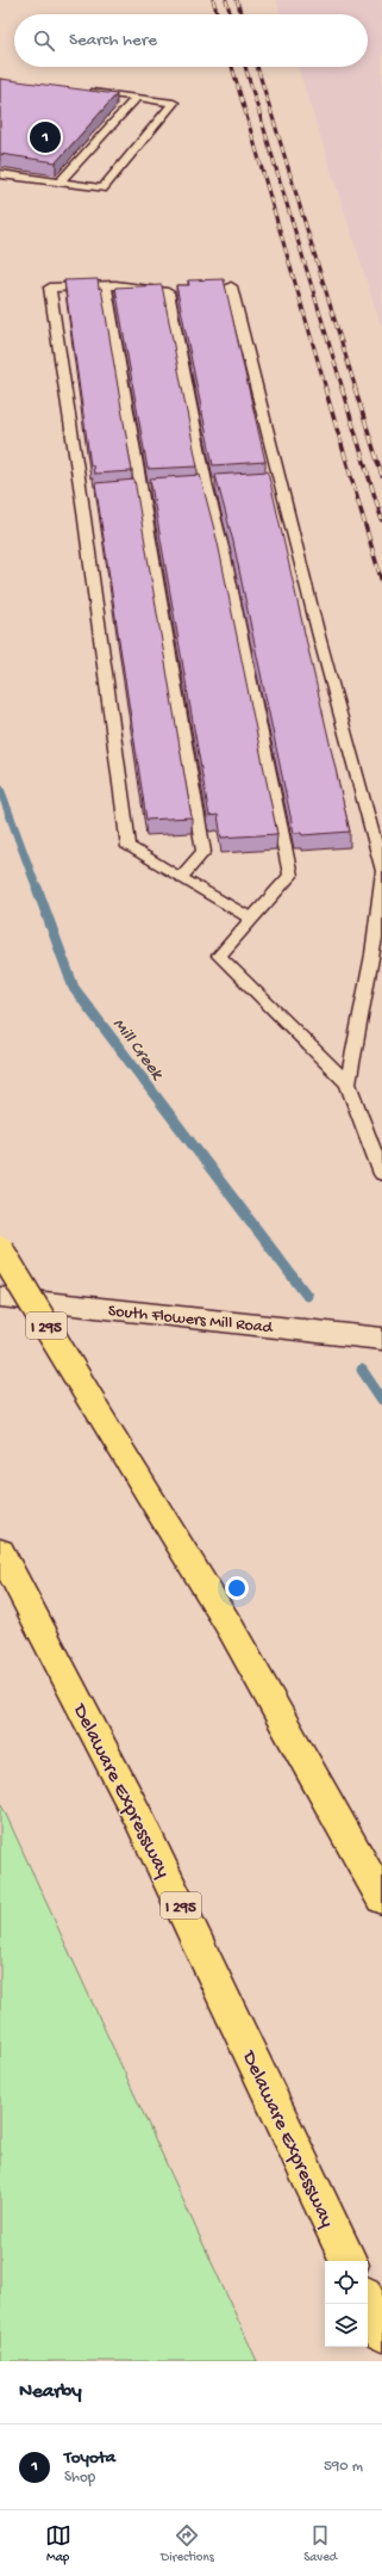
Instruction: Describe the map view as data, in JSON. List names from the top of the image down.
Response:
{
  "streets": {
    "highway": ["I 295", "Delaware Expressway"],
    "main road": ["South Flowers Mill Road"]
  },
  "water": ["Mill Creek"],
  "page": {
    "search": "Search here",
    "pins": "1",
    "heading": "Nearby",
    "list": [
      {
        "mark": "1",
        "name": "Toyota",
        "note": "Shop",
        "value": "590 m"
      }
    ],
    "nav": ["Map", "Directions", "Saved"]
  }
}
